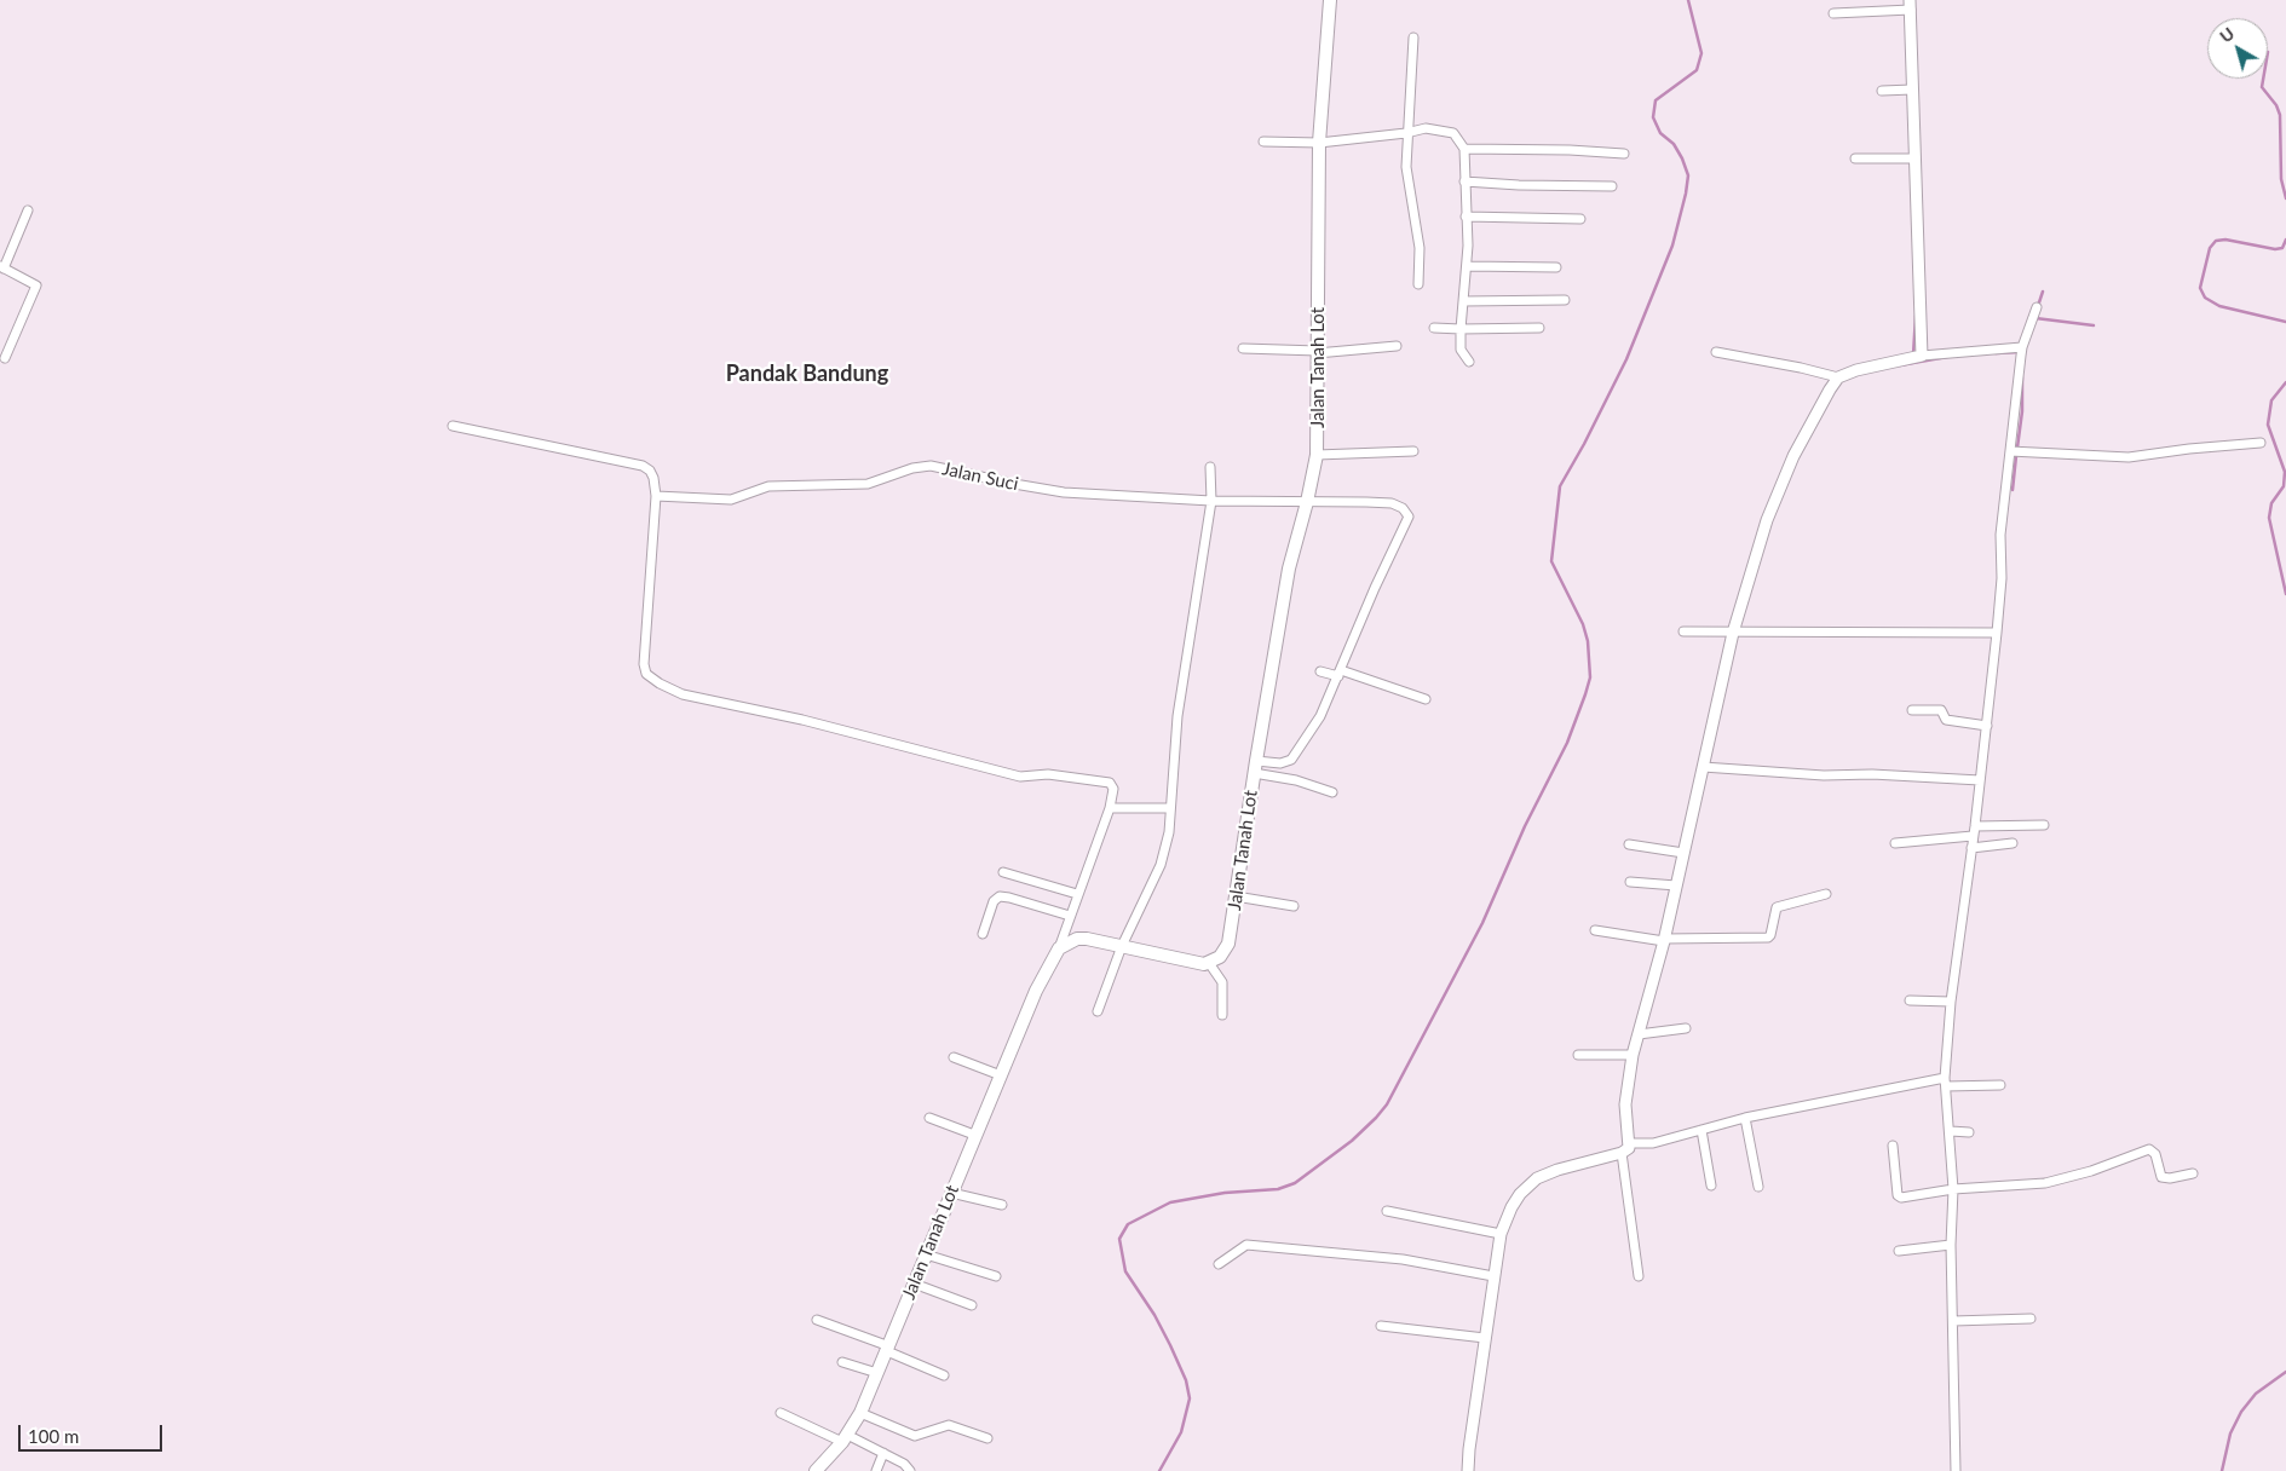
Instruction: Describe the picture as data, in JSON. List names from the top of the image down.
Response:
{
  "streets": {
    "main road": ["Jalan Tanah Lot"],
    "street": ["Jalan Suci"]
  },
  "crossings": [
    ["Jalan Tanah Lot", "Jalan Suci"]
  ],
  "districts": ["Pandak Bandung"],
  "scale_bar": "100 m",
  "north": "top left"
}
